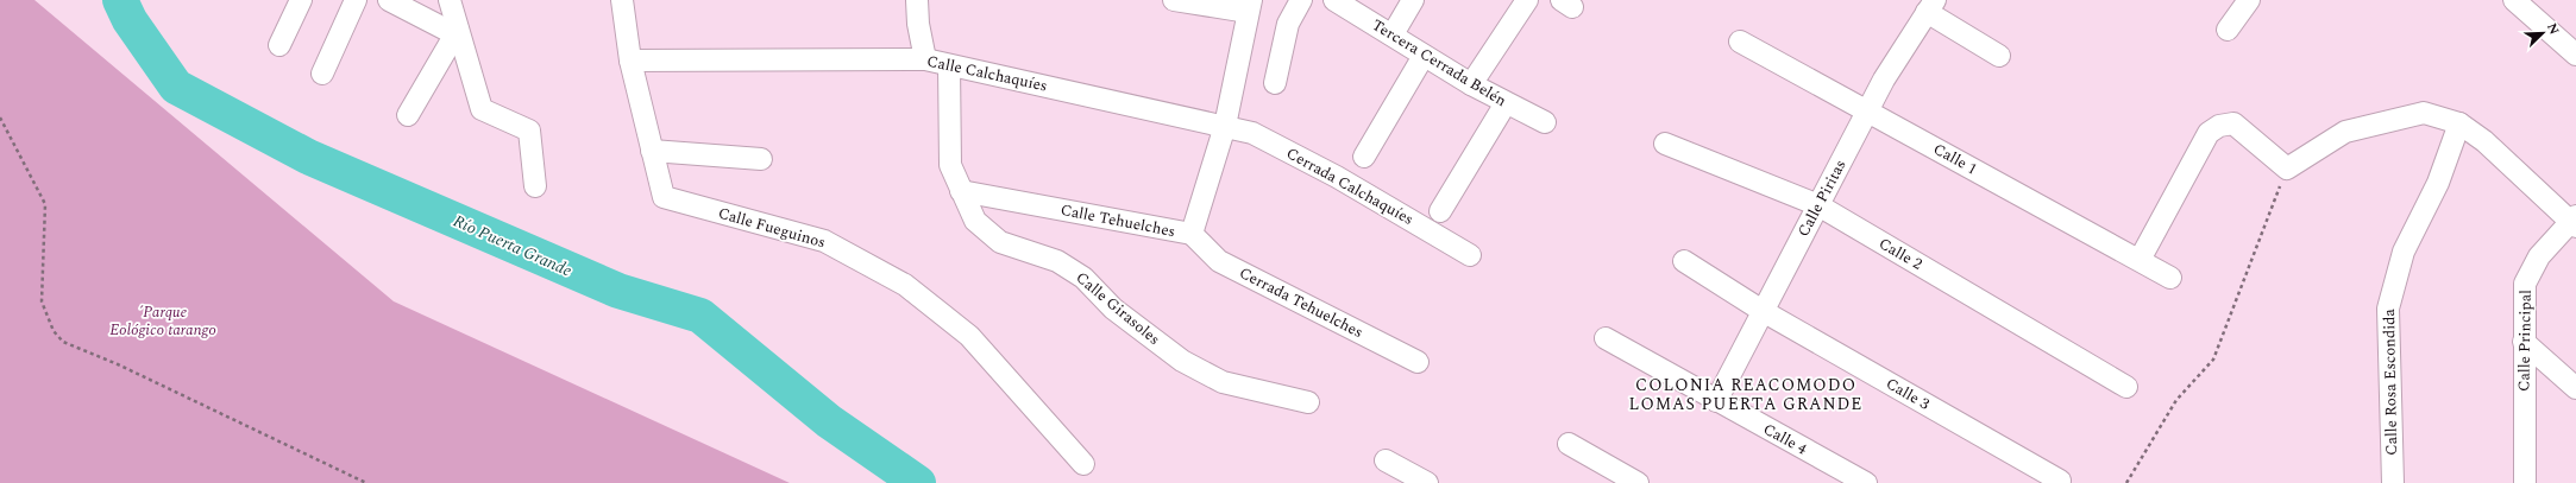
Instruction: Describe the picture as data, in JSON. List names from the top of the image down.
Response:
{
  "streets": {
    "street": [
      "Tercera Cerrada Belén",
      "Calle Calchaquíes",
      "Calle 1",
      "Cerrada Calchaquíes",
      "Calle Piritas",
      "Calle Tehuelches",
      "Calle Fueguinos",
      "Calle 2",
      "Cerrada Tehuelches",
      "Calle Girasoles",
      "Calle Principal",
      "Calle Rosa Escondida",
      "Calle 3",
      "Calle 4"
    ]
  },
  "crossings": [
    ["Calle Calchaquíes", "Cerrada Calchaquíes"],
    ["Calle Calchaquíes", "Calle Tehuelches"],
    ["Calle Calchaquíes", "Calle Fueguinos"],
    ["Calle Calchaquíes", "Calle Girasoles"],
    ["Calle 1", "Calle Piritas"],
    ["Cerrada Calchaquíes", "Calle Tehuelches"],
    ["Calle Piritas", "Calle 2"],
    ["Calle Piritas", "Calle 3"],
    ["Calle Piritas", "Calle 4"],
    ["Calle Tehuelches", "Cerrada Tehuelches"],
    ["Calle Tehuelches", "Calle Girasoles"]
  ],
  "districts": ["COLONIA REACOMODO LOMAS PUERTA GRANDE"],
  "water": ["Río Puerta Grande"],
  "parks": ["´Parque Eológico tarango"],
  "north": "top right"
}
